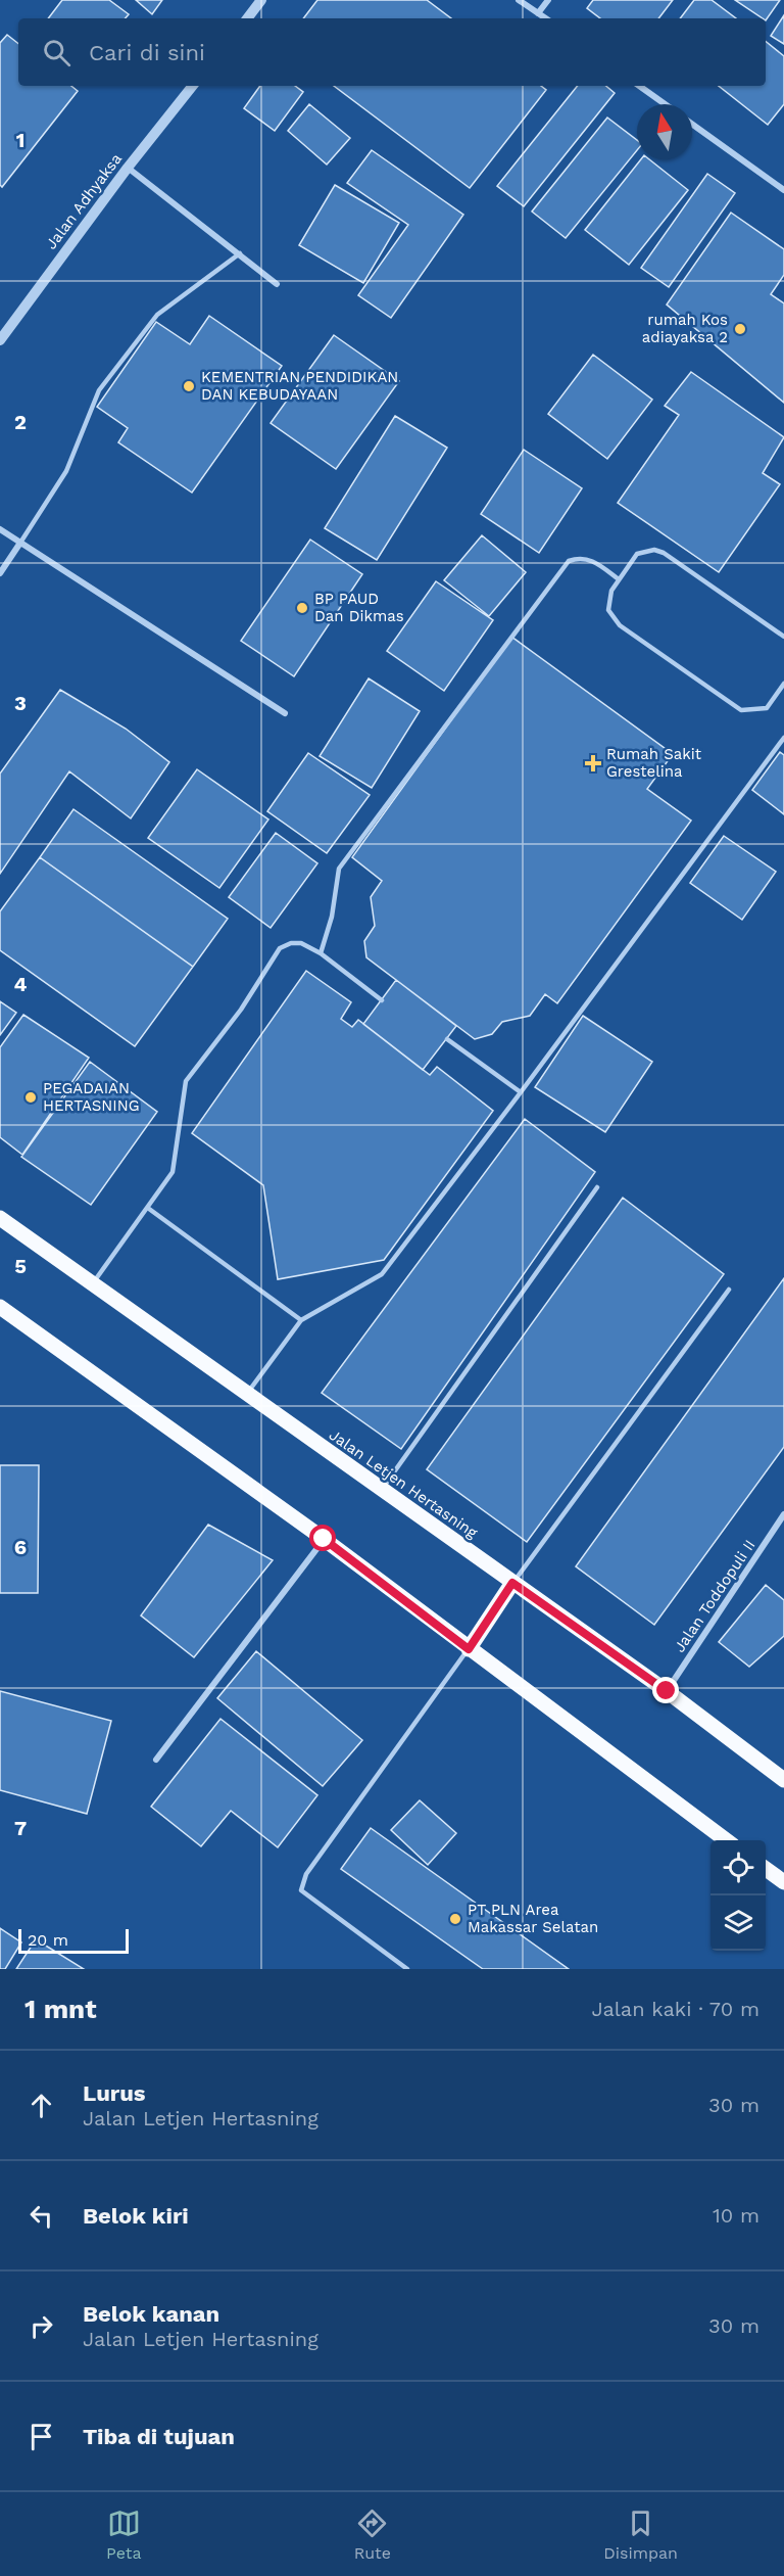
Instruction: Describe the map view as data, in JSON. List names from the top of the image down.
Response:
{
  "streets": {
    "main road": ["Jalan Letjen Hertasning"],
    "street": ["Jalan Adhyaksa", "Jalan Toddopuli II"]
  },
  "crossings": [
    ["Jalan Letjen Hertasning", "Jalan Toddopuli II"]
  ],
  "places": {
    "other": [
      "rumah Kos adiayaksa 2",
      "KEMENTRIAN PENDIDIKAN DAN KEBUDAYAAN",
      "BP PAUD Dan Dikmas",
      "PEGADAIAN HERTASNING",
      "PT PLN Area Makassar Selatan"
    ],
    "health": ["Rumah Sakit Grestelina"]
  },
  "scale_bar": "20 m",
  "north": "top",
  "page": {
    "search": "Cari di sini",
    "scale": "20 m",
    "heading": ["1 mnt", "Jalan kaki · 70 m"],
    "list": [
      ["Lurus", "Jalan Letjen Hertasning", "30 m"],
      ["Belok kiri", "10 m"],
      ["Belok kanan", "Jalan Letjen Hertasning", "30 m"],
      "Tiba di tujuan"
    ],
    "nav": ["Peta", "Rute", "Disimpan"]
  },
  "grid": {
    "rows": [
      "1",
      "2",
      "3",
      "4",
      "5",
      "6",
      "7"
    ]
  }
}
